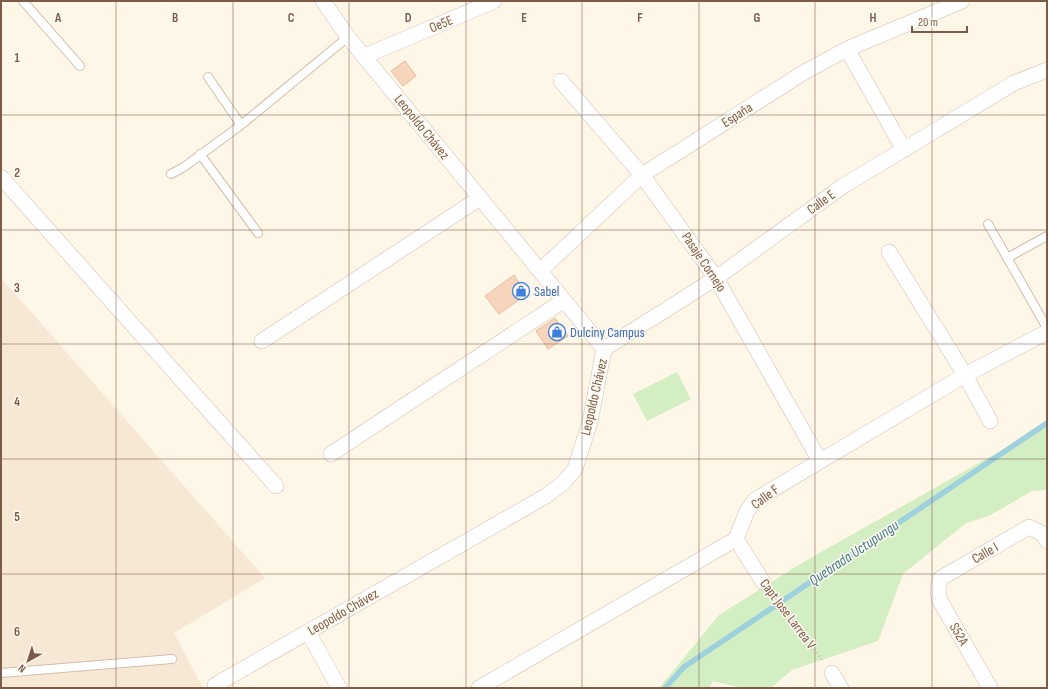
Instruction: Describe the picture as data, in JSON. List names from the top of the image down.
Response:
{
  "streets": {
    "street": [
      "Oe5E",
      "España",
      "Leopoldo Chávez",
      "Calle E",
      "Pasaje Cornejo",
      "Calle F",
      "Calle I",
      "Capt Jose Larrea V",
      "S52A"
    ]
  },
  "crossings": [
    ["Oe5E", "Leopoldo Chávez"],
    ["España", "Leopoldo Chávez"],
    ["España", "Pasaje Cornejo"],
    ["Leopoldo Chávez", "Calle E"],
    ["Calle E", "Pasaje Cornejo"],
    ["Pasaje Cornejo", "Calle F"],
    ["Calle F", "Capt Jose Larrea V"],
    ["Calle I", "S52A"]
  ],
  "water": ["Quebrada Uctupungu"],
  "places": {
    "shop": ["Sabel", "Dulciny Campus"]
  },
  "scale_bar": "20 m",
  "north": "bottom left",
  "grid": {
    "columns": [
      "A",
      "B",
      "C",
      "D",
      "E",
      "F",
      "G",
      "H"
    ],
    "rows": [
      "1",
      "2",
      "3",
      "4",
      "5",
      "6"
    ]
  }
}
